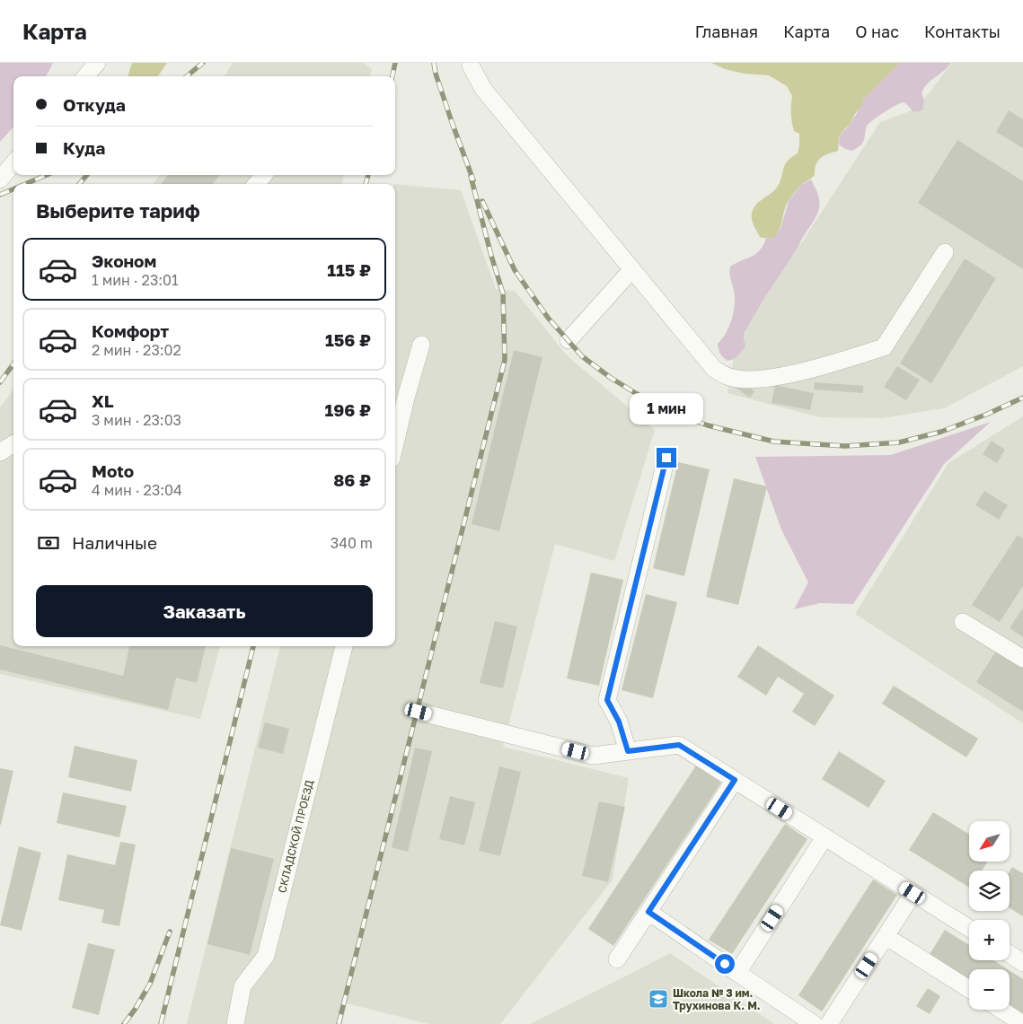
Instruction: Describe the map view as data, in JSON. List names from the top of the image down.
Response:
{
  "streets": {
    "street": ["СКЛАДСКОЙ ПРОЕЗД"]
  },
  "places": {
    "school or university": ["Школа № 3 им. Трухинова К. М."]
  },
  "north": "bottom left",
  "page": {
    "header": "Карта",
    "nav": [
      "Главная",
      "Карта",
      "О нас",
      "Контакты"
    ],
    "banner": ["Откуда", "Куда"],
    "heading": "Выберите тариф",
    "list": [
      {
        "name": "Эконом",
        "note": "1 мин · 23:01",
        "value": "115 ₽"
      },
      {
        "name": "Комфорт",
        "note": "2 мин · 23:02",
        "value": "156 ₽"
      },
      {
        "name": "XL",
        "note": "3 мин · 23:03",
        "value": "196 ₽"
      },
      {
        "name": "Moto",
        "note": "4 мин · 23:04",
        "value": "86 ₽"
      }
    ],
    "bubble": "1 мин",
    "pay": ["Наличные", "340 m"],
    "buttons": "Заказать",
    "map_buttons": ["+", "−"]
  }
}
